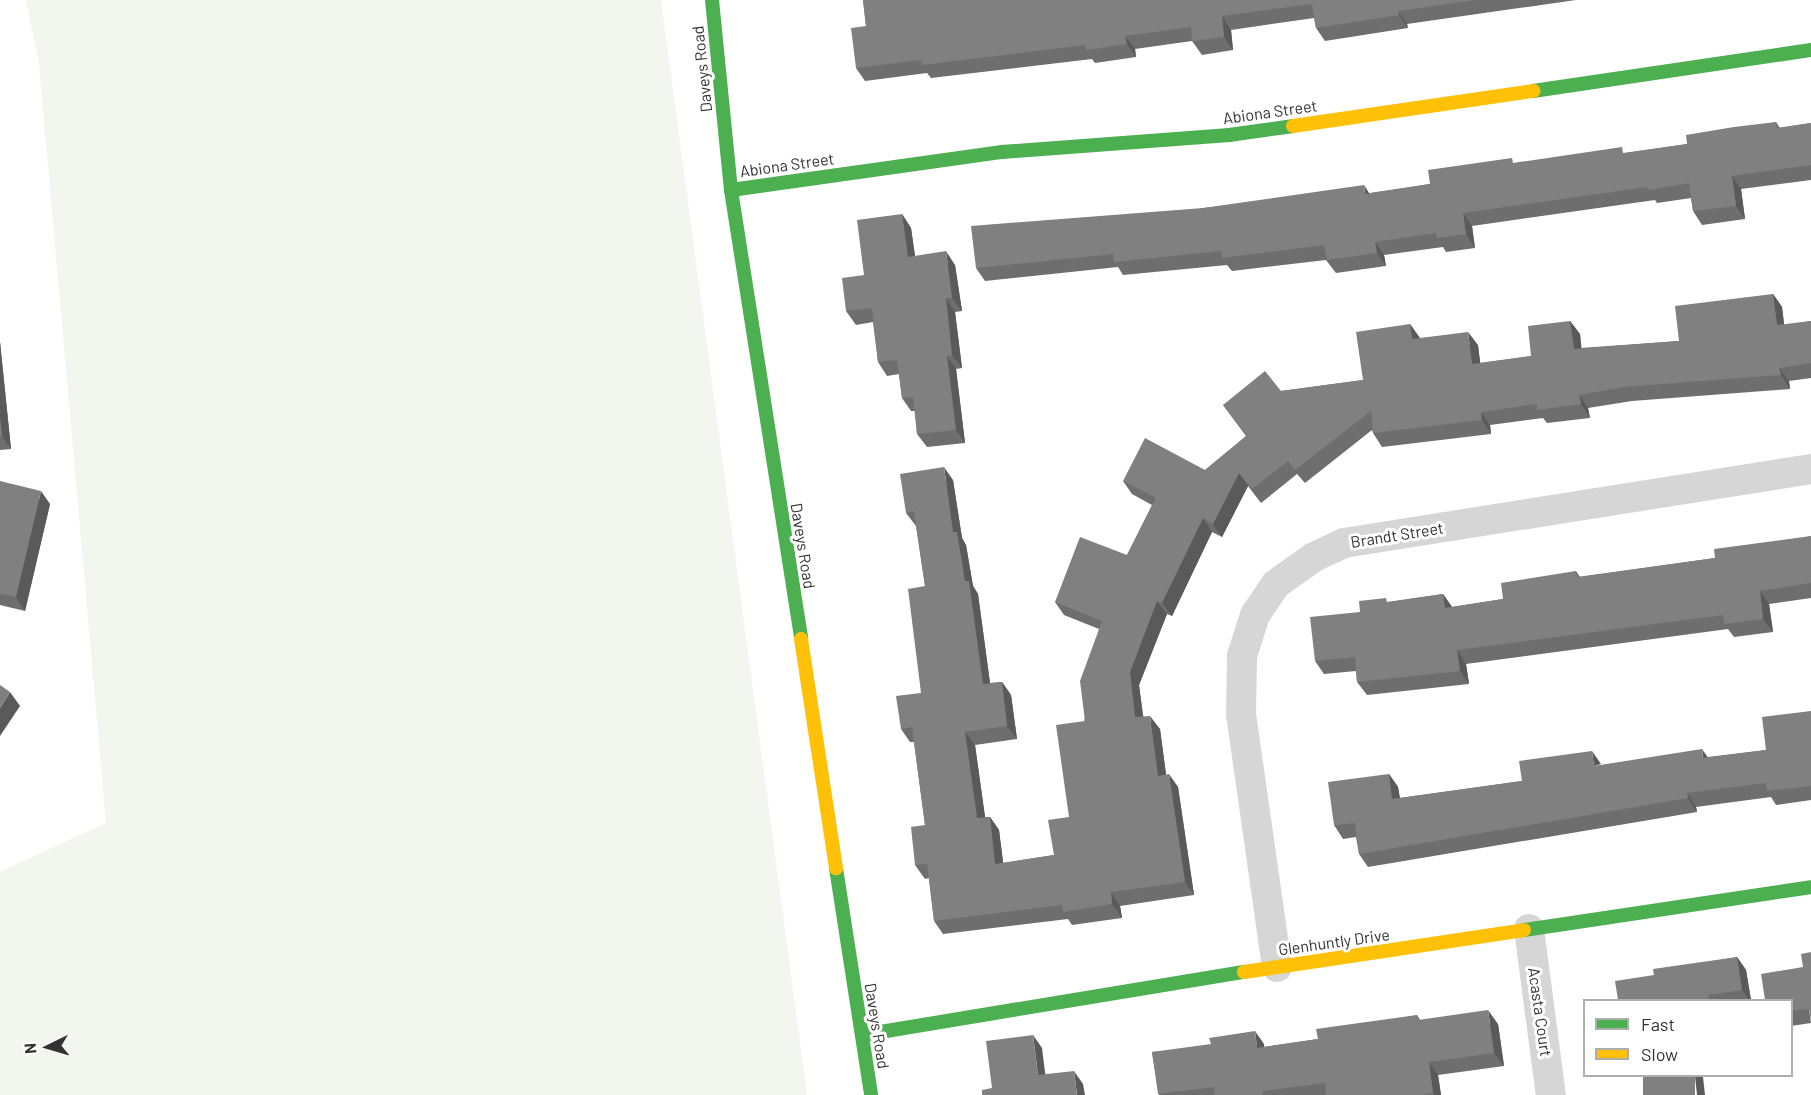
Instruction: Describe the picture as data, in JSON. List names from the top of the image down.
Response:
{
  "streets": {
    "street": [
      "Daveys Road",
      "Abiona Street",
      "Brandt Street",
      "Glenhuntly Drive",
      "Acasta Court"
    ]
  },
  "crossings": [
    ["Daveys Road", "Abiona Street"],
    ["Daveys Road", "Glenhuntly Drive"],
    ["Brandt Street", "Glenhuntly Drive"],
    ["Glenhuntly Drive", "Acasta Court"]
  ],
  "legend": ["Fast", "Slow"],
  "north": "left"
}
